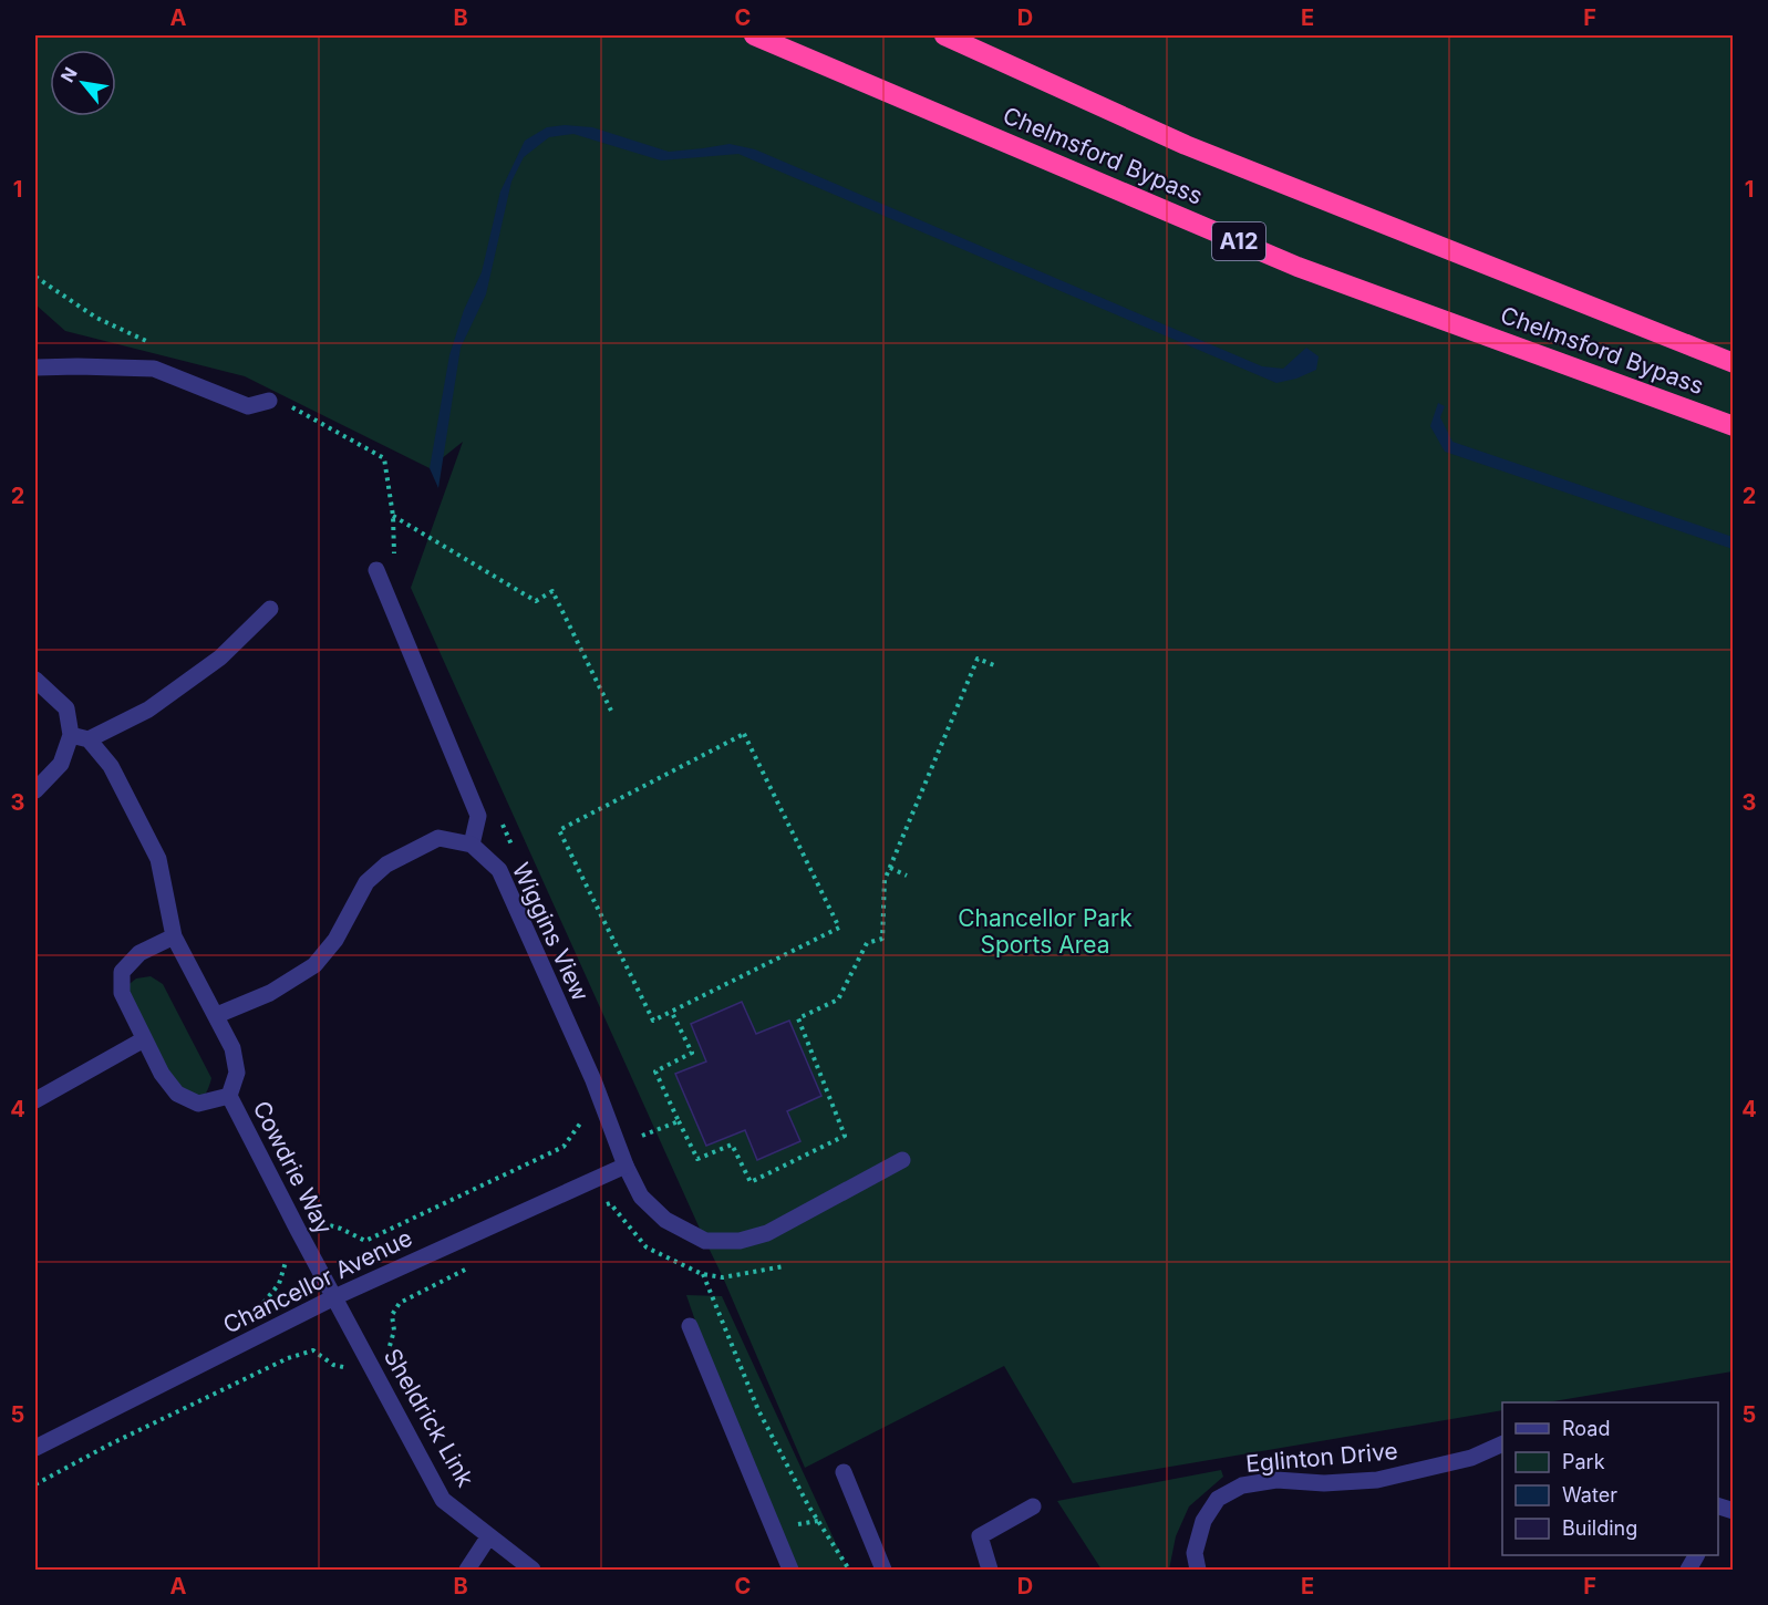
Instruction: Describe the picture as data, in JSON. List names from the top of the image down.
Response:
{
  "streets": {
    "highway": ["Chelmsford Bypass", "A12"],
    "street": [
      "Wiggins View",
      "Cowdrie Way",
      "Chancellor Avenue",
      "Sheldrick Link",
      "Eglinton Drive"
    ]
  },
  "crossings": [
    ["Wiggins View", "Chancellor Avenue"],
    ["Cowdrie Way", "Chancellor Avenue"],
    ["Cowdrie Way", "Sheldrick Link"],
    ["Chancellor Avenue", "Sheldrick Link"]
  ],
  "parks": ["Chancellor Park Sports Area"],
  "legend": [
    "Road",
    "Park",
    "Water",
    "Building"
  ],
  "north": "top left",
  "grid": {
    "columns": [
      "A",
      "B",
      "C",
      "D",
      "E",
      "F"
    ],
    "rows": [
      "1",
      "2",
      "3",
      "4",
      "5"
    ]
  }
}
